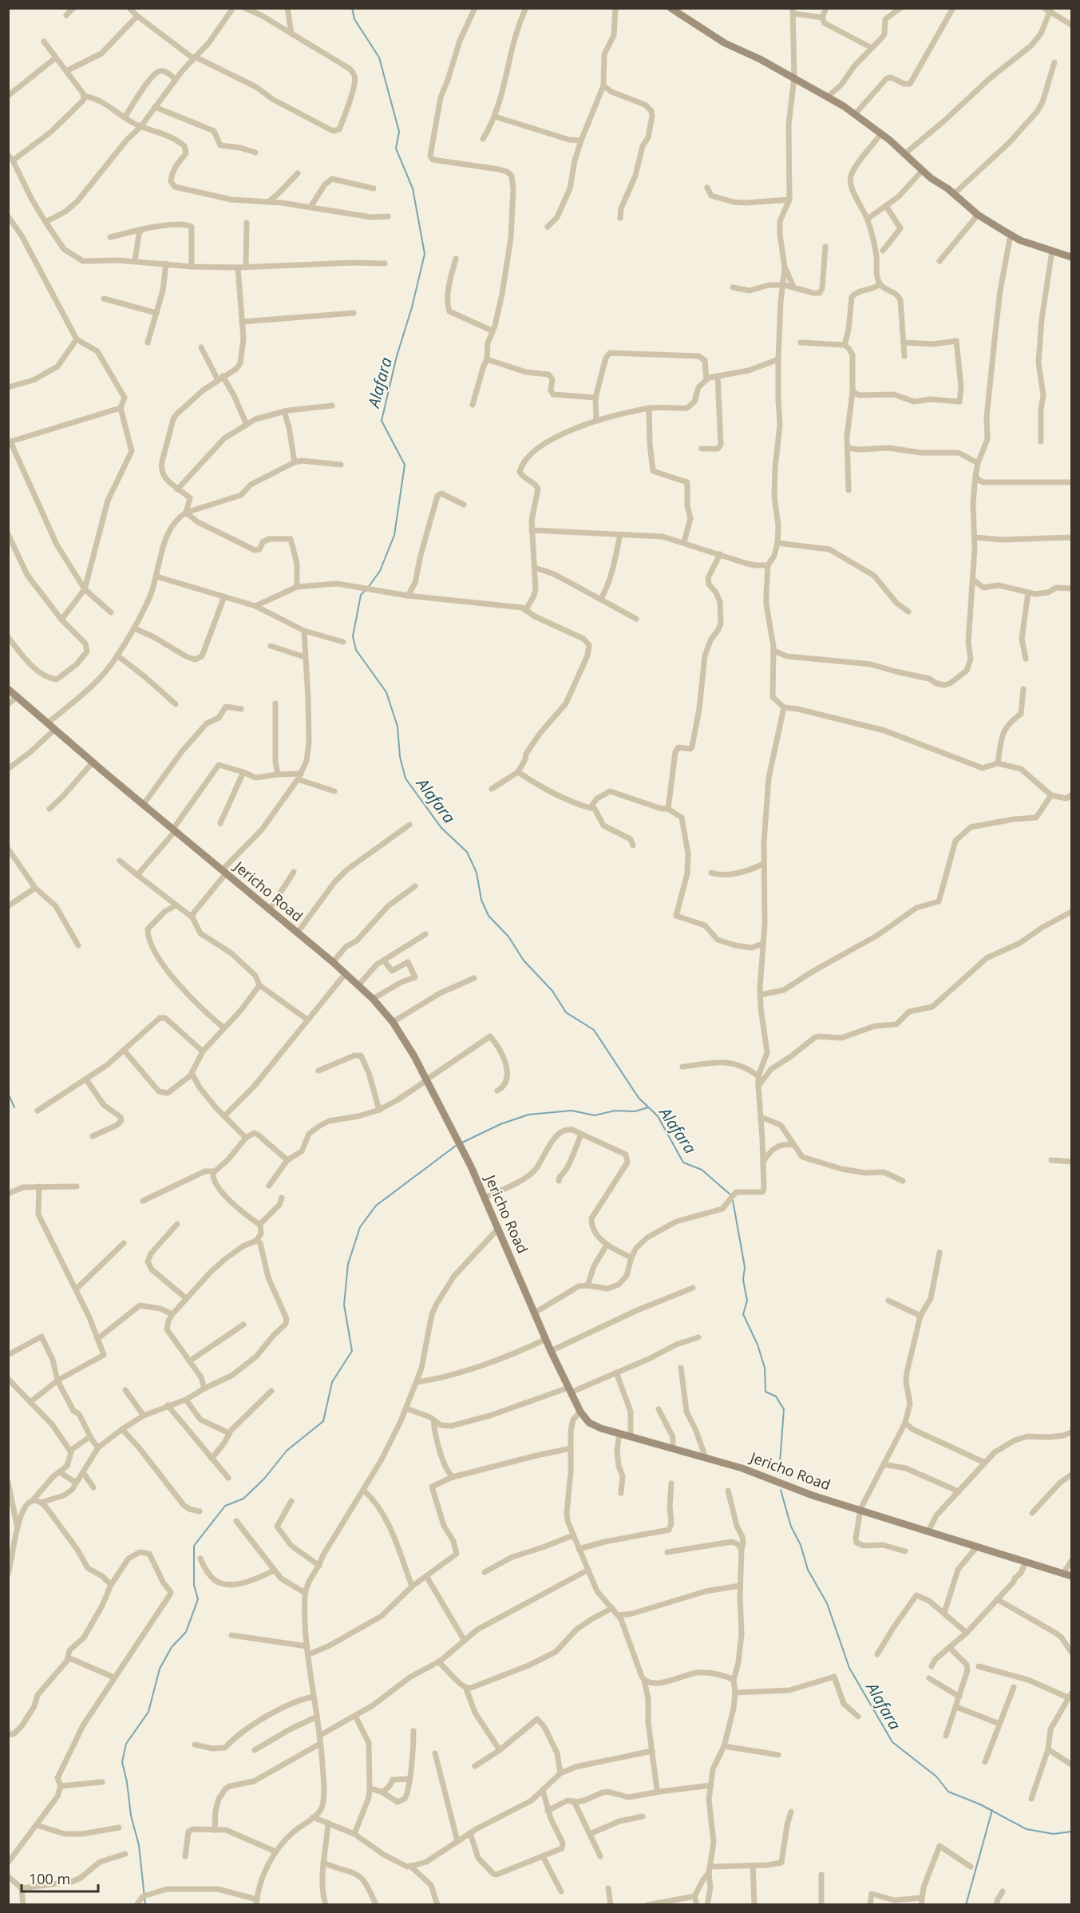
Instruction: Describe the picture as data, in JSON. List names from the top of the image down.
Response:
{
  "streets": {
    "street": ["Jericho Road"]
  },
  "water": ["Alafara"],
  "scale_bar": "100 m"
}
